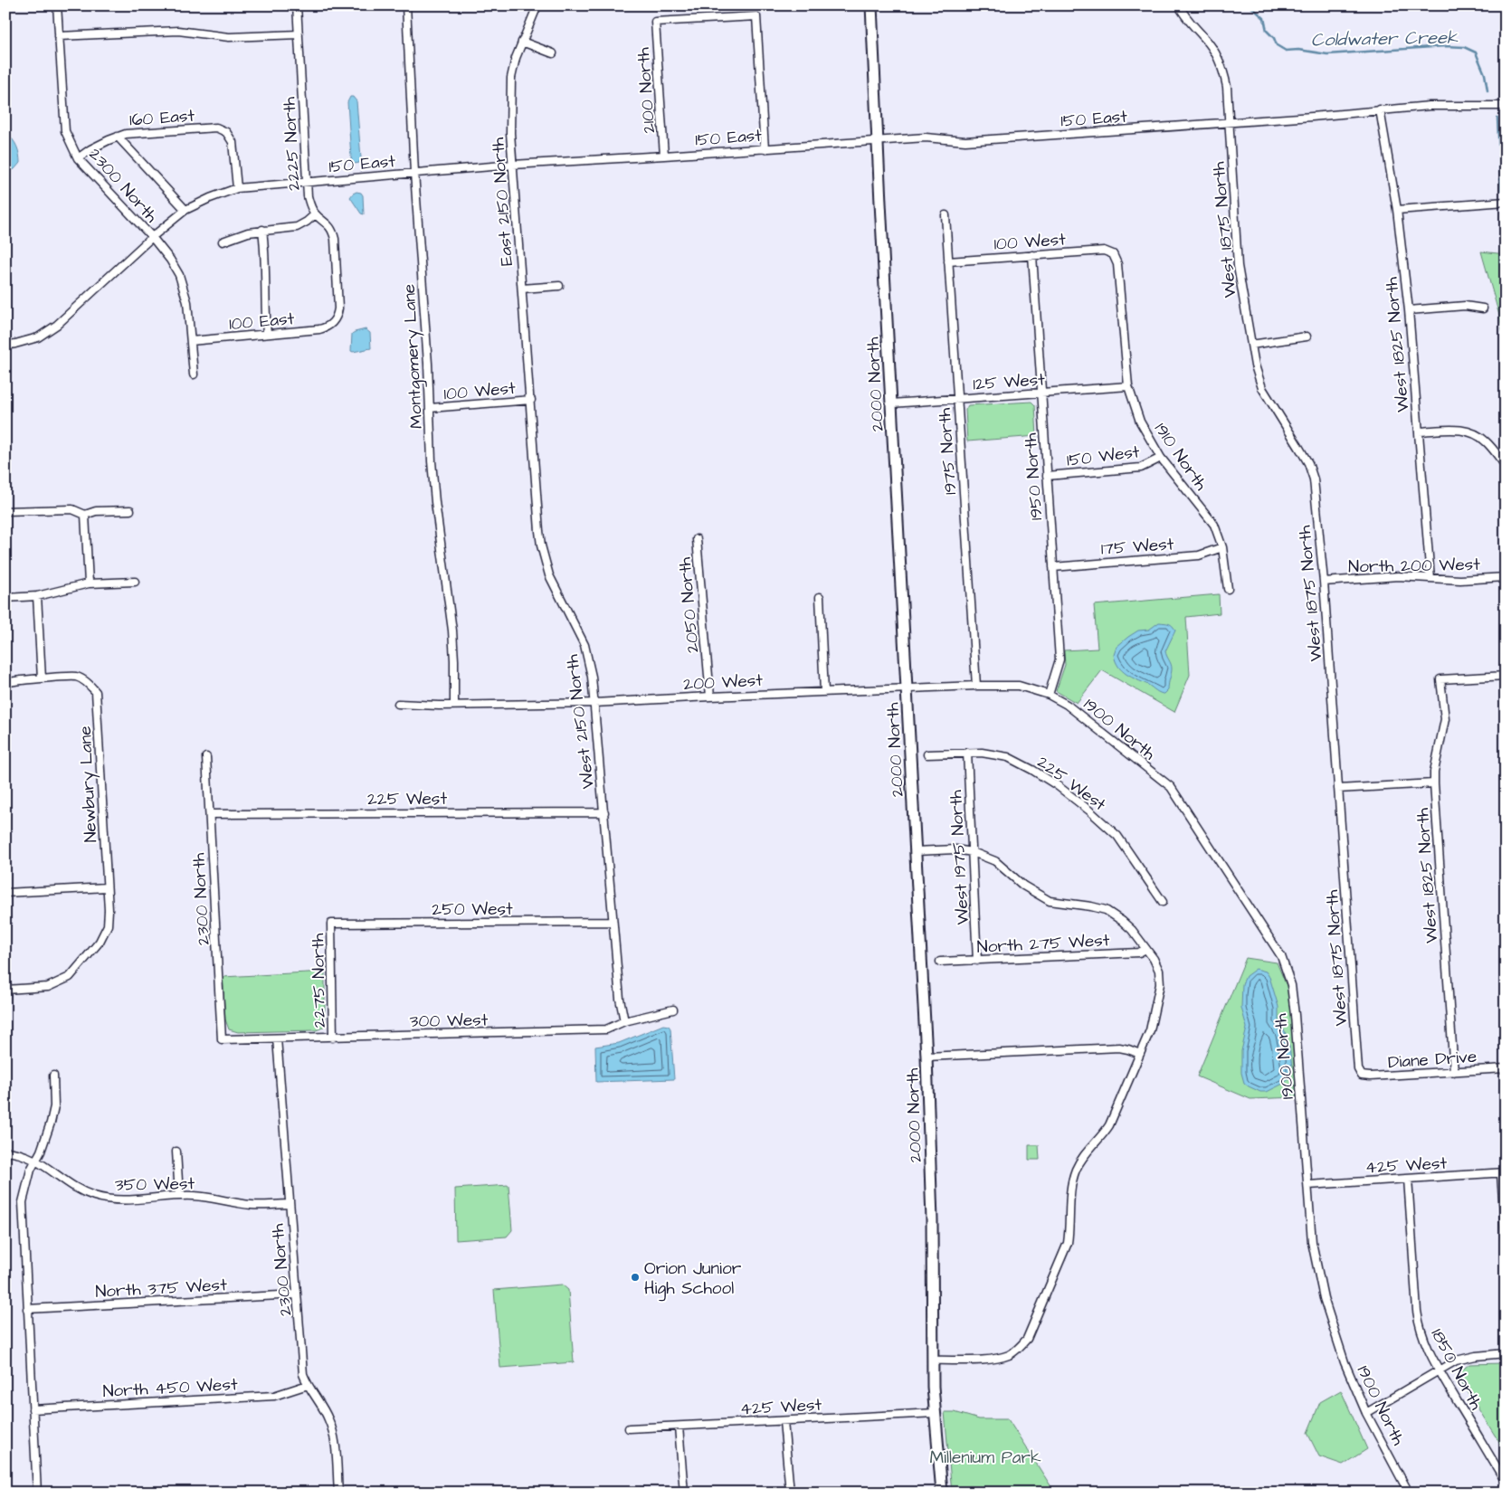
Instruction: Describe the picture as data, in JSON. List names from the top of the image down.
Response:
{
  "streets": {
    "street": [
      "2100 North",
      "160 East",
      "150 East",
      "2225 North",
      "2300 North",
      "East 2150 North",
      "West 1875 North",
      "100 West",
      "100 East",
      "West 1825 North",
      "Montgomery Lane",
      "125 West",
      "2000 North",
      "1975 North",
      "150 West",
      "1910 North",
      "1950 North",
      "175 West",
      "North 200 West",
      "2050 North",
      "200 West",
      "West 2150 North",
      "1900 North",
      "225 West",
      "Newbury Lane",
      "West 1975 North",
      "250 West",
      "North 275 West",
      "2275 North",
      "300 West",
      "Diane Drive",
      "425 West",
      "350 West",
      "North 375 West",
      "1850 North",
      "North 450 West"
    ]
  },
  "crossings": [
    ["2100 North", "150 East"],
    ["160 East", "150 East"],
    ["160 East", "2300 North"],
    ["150 East", "2225 North"],
    ["150 East", "2300 North"],
    ["150 East", "East 2150 North"],
    ["150 East", "West 1875 North"],
    ["150 East", "West 1825 North"],
    ["150 East", "Montgomery Lane"],
    ["150 East", "2000 North"],
    ["2225 North", "100 East"],
    ["2300 North", "100 East"],
    ["2300 North", "225 West"],
    ["2300 North", "300 West"],
    ["2300 North", "350 West"],
    ["2300 North", "North 375 West"],
    ["2300 North", "North 450 West"],
    ["East 2150 North", "100 West"],
    ["East 2150 North", "West 2150 North"],
    ["West 1875 North", "North 200 West"],
    ["West 1875 North", "Diane Drive"],
    ["100 West", "Montgomery Lane"],
    ["100 West", "1975 North"],
    ["100 West", "1910 North"],
    ["100 West", "1950 North"],
    ["100 West", "West 2150 North"],
    ["West 1825 North", "North 200 West"],
    ["West 1825 North", "Diane Drive"],
    ["Montgomery Lane", "200 West"],
    ["125 West", "2000 North"],
    ["125 West", "1975 North"],
    ["125 West", "1910 North"],
    ["125 West", "1950 North"],
    ["2000 North", "200 West"],
    ["2000 North", "425 West"],
    ["1975 North", "200 West"],
    ["150 West", "1910 North"],
    ["150 West", "1950 North"],
    ["1910 North", "175 West"],
    ["1950 North", "175 West"],
    ["1950 North", "200 West"],
    ["1950 North", "1900 North"],
    ["2050 North", "200 West"],
    ["200 West", "West 2150 North"],
    ["200 West", "1900 North"],
    ["West 2150 North", "225 West"],
    ["West 2150 North", "250 West"],
    ["West 2150 North", "300 West"],
    ["1900 North", "425 West"],
    ["225 West", "West 1975 North"],
    ["West 1975 North", "North 275 West"],
    ["250 West", "2275 North"],
    ["2275 North", "300 West"],
    ["425 West", "1850 North"]
  ],
  "water": ["Coldwater Creek"],
  "parks": ["Millenium Park"],
  "places": ["Orion Junior High School"]
}
